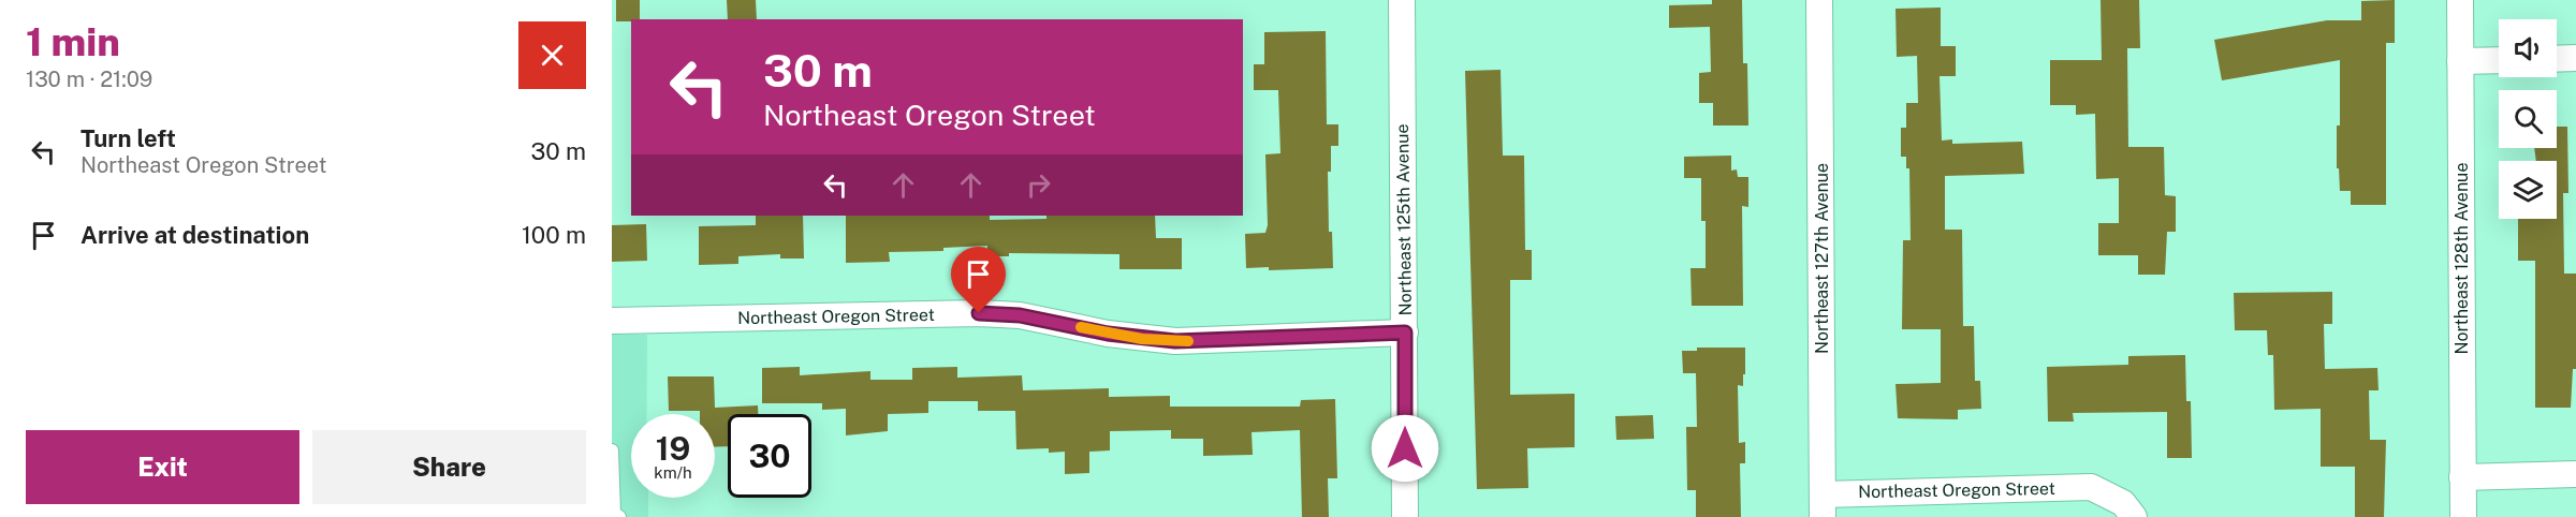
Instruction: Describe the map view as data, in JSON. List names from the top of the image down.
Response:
{
  "streets": {
    "street": [
      "Northeast 125th Avenue",
      "Northeast 127th Avenue",
      "Northeast 128th Avenue",
      "Northeast Oregon Street"
    ]
  },
  "crossings": [
    ["Northeast 125th Avenue", "Northeast Oregon Street"],
    ["Northeast 127th Avenue", "Northeast Oregon Street"]
  ],
  "page": {
    "heading": ["1 min", "130 m · 21:09"],
    "turn": ["30 m", "Northeast Oregon Street"],
    "list": [
      {
        "name": "Turn left",
        "note": "Northeast Oregon Street",
        "value": "30 m"
      },
      {
        "name": "Arrive at destination",
        "value": "100 m"
      }
    ],
    "speed": "19 km/h",
    "limit": "30",
    "buttons": ["Exit", "Share"]
  }
}
